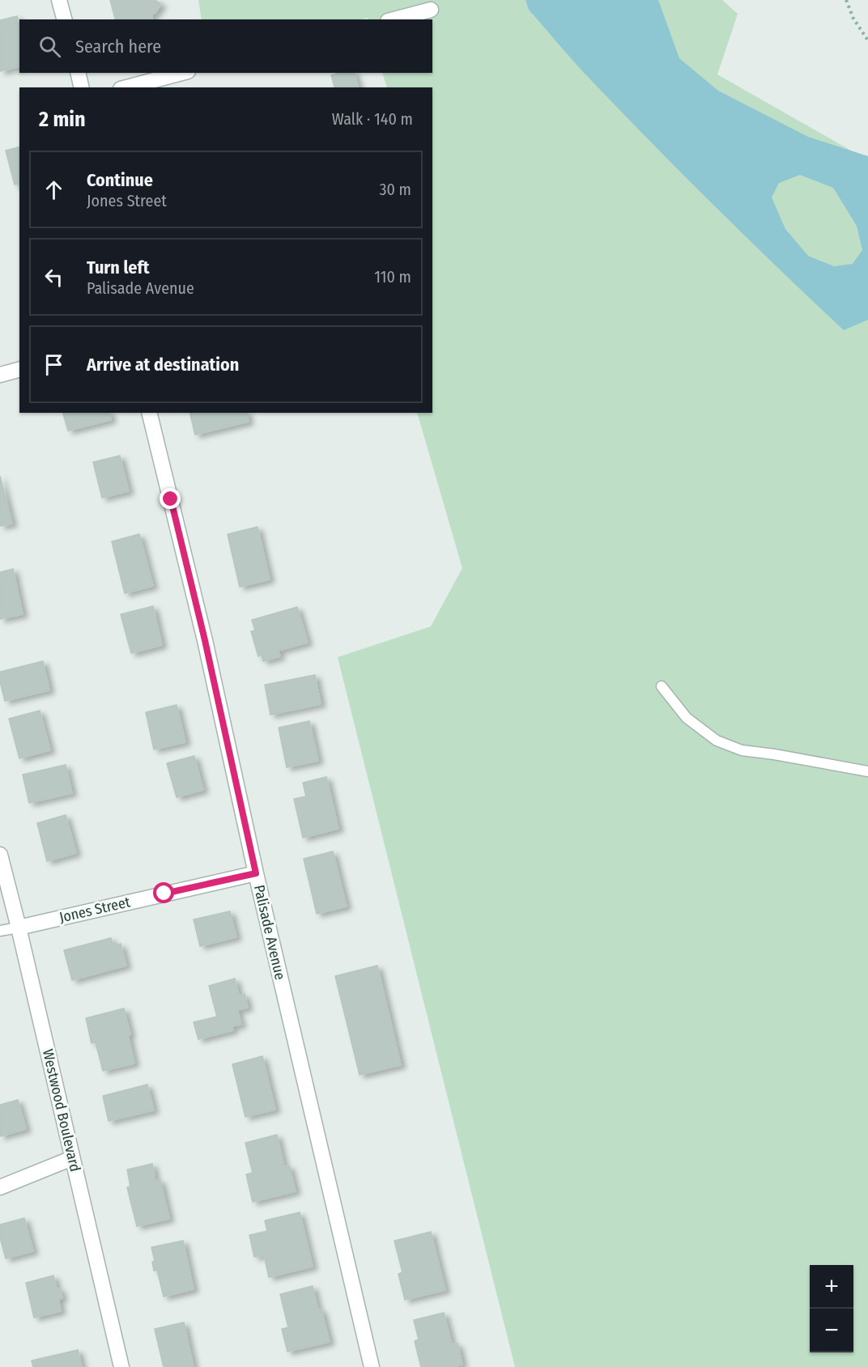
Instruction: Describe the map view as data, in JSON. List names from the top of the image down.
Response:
{
  "streets": {
    "street": ["Jones Street", "Palisade Avenue", "Westwood Boulevard"]
  },
  "crossings": [
    ["Jones Street", "Palisade Avenue"],
    ["Jones Street", "Westwood Boulevard"]
  ],
  "page": {
    "search": "Search here",
    "heading": ["2 min", "Walk · 140 m"],
    "list": [
      ["Continue", "Jones Street", "30 m"],
      ["Turn left", "Palisade Avenue", "110 m"],
      "Arrive at destination"
    ],
    "map_buttons": ["+", "−"]
  }
}
